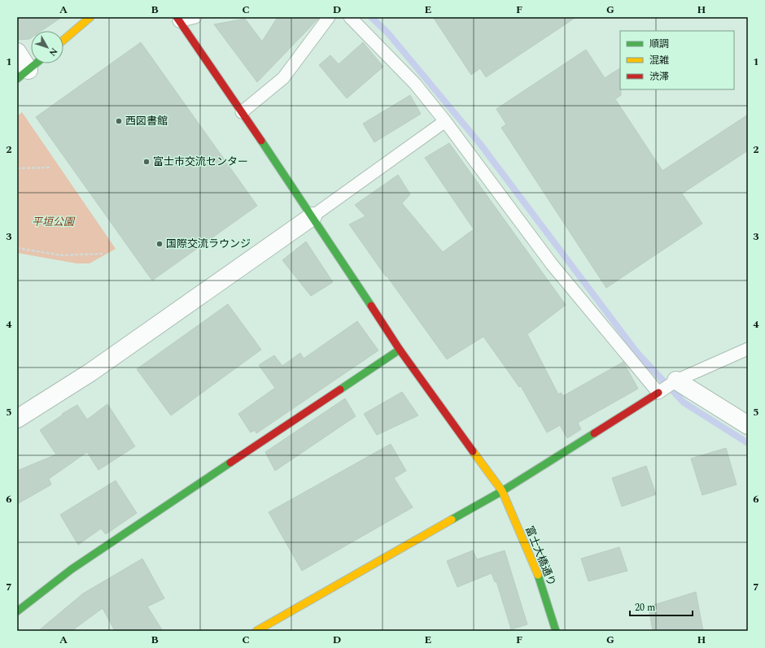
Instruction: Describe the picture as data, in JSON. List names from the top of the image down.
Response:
{
  "streets": {
    "street": ["富士大橋通り"]
  },
  "parks": ["平垣公園"],
  "places": ["西図書館", "富士市交流センター", "国際交流ラウンジ"],
  "legend": ["順調", "混雑", "渋滞"],
  "scale_bar": "20 m",
  "north": "bottom right",
  "grid": {
    "columns": [
      "A",
      "B",
      "C",
      "D",
      "E",
      "F",
      "G",
      "H"
    ],
    "rows": [
      "1",
      "2",
      "3",
      "4",
      "5",
      "6",
      "7"
    ]
  }
}
